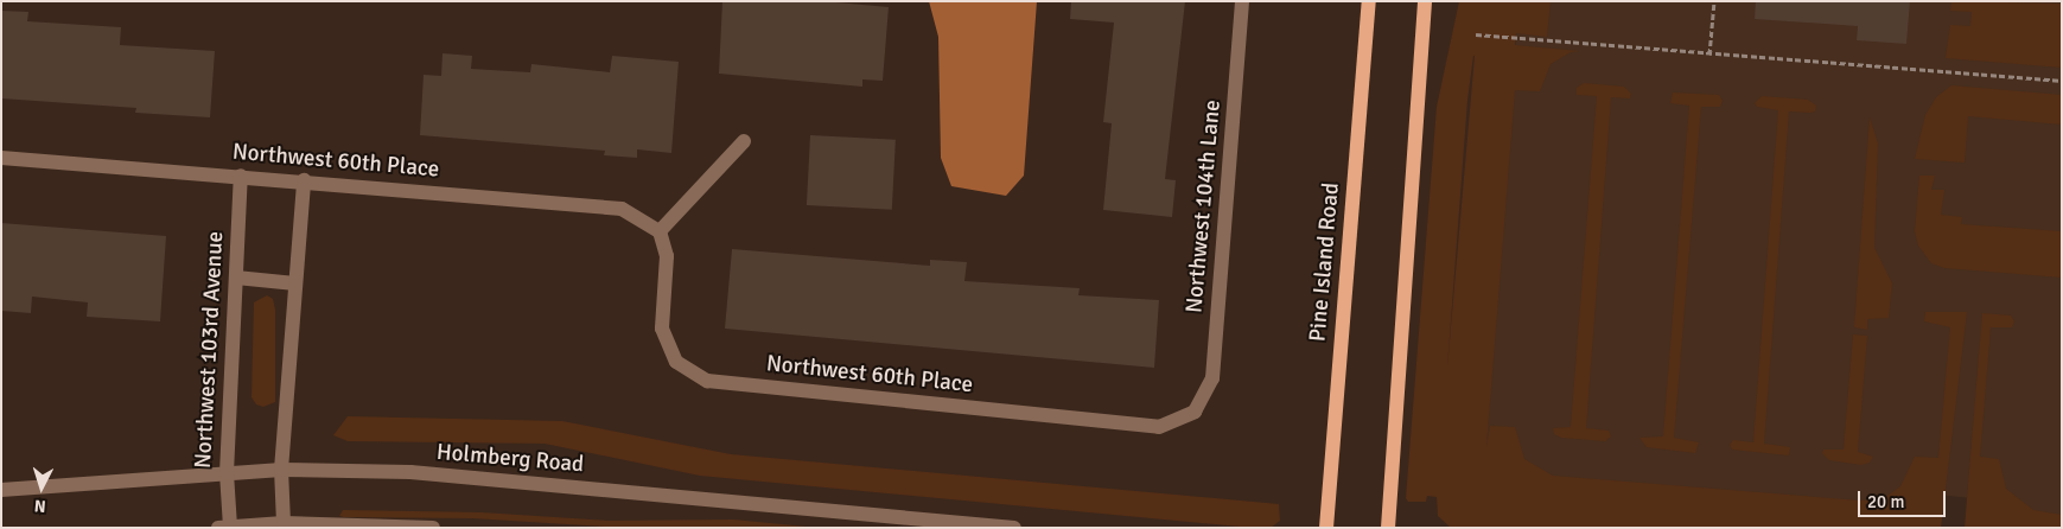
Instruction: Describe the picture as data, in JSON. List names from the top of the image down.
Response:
{
  "streets": {
    "main road": ["Pine Island Road"],
    "street": [
      "Northwest 60th Place",
      "Northwest 104th Lane",
      "Northwest 103rd Avenue",
      "Holmberg Road"
    ]
  },
  "crossings": [
    ["Northwest 60th Place", "Northwest 104th Lane"],
    ["Northwest 60th Place", "Northwest 103rd Avenue"],
    ["Northwest 103rd Avenue", "Holmberg Road"]
  ],
  "scale_bar": "20 m",
  "north": "bottom"
}
